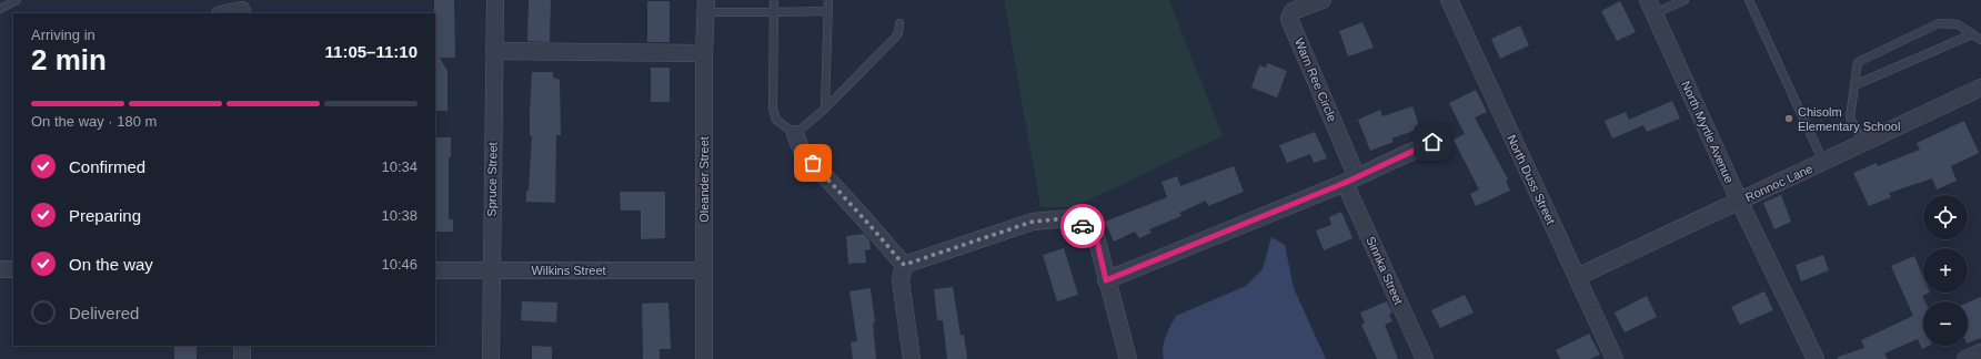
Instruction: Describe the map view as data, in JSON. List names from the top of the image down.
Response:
{
  "streets": {
    "street": [
      "Warn Ree Circle",
      "North Myrtle Avenue",
      "Spruce Street",
      "Oleander Street",
      "North Duss Street",
      "Ronnoc Lane",
      "Wilkins Street",
      "Sinnka Street"
    ]
  },
  "crossings": [
    ["Warn Ree Circle", "Sinnka Street"],
    ["North Myrtle Avenue", "Ronnoc Lane"],
    ["Spruce Street", "Wilkins Street"],
    ["Oleander Street", "Wilkins Street"],
    ["North Duss Street", "Ronnoc Lane"]
  ],
  "places": ["Chisolm Elementary School"],
  "page": {
    "heading": ["2 min", "Arriving in", "11:05–11:10"],
    "bar": "On the way · 180 m",
    "list": [
      ["Confirmed", "10:34"],
      ["Preparing", "10:38"],
      ["On the way", "10:46"],
      "Delivered"
    ],
    "map_buttons": ["+", "−"]
  }
}
